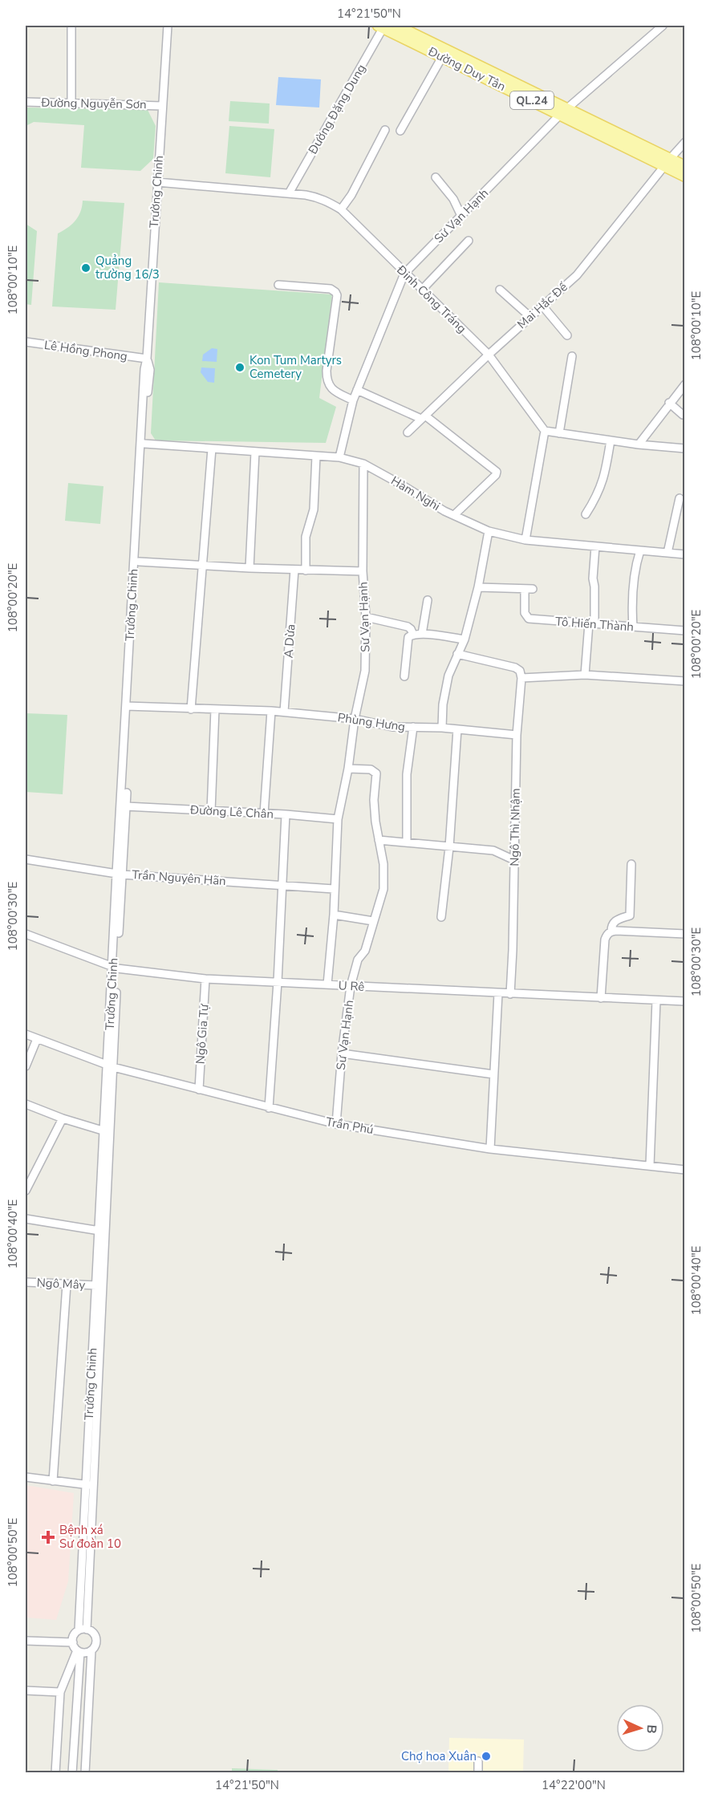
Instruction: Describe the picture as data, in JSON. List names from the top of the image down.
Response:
{
  "streets": {
    "main road": ["Đường Duy Tân", "QL.24"],
    "street": [
      "Đường Nguyễn Sơn",
      "Đường Đặng Dung",
      "Trường Chinh",
      "Sư Vạn Hạnh",
      "Đinh Công Tráng",
      "Mai Hắc Đế",
      "Lê Hồng Phong",
      "Hàm Nghi",
      "Tô Hiến Thành",
      "A Dừa",
      "Phùng Hưng",
      "Đường Lê Chân",
      "Ngô Thì Nhậm",
      "Trần Nguyên Hãn",
      "U Rê",
      "Ngô Gia Tự",
      "Trần Phú",
      "Ngô Mây"
    ]
  },
  "crossings": [
    ["Đường Duy Tân", "Đường Đặng Dung"],
    ["Đường Duy Tân", "Sư Vạn Hạnh"],
    ["Đường Duy Tân", "Mai Hắc Đế"],
    ["Đường Nguyễn Sơn", "Trường Chinh"],
    ["Đường Đặng Dung", "Đinh Công Tráng"],
    ["Trường Chinh", "Đinh Công Tráng"],
    ["Trường Chinh", "Lê Hồng Phong"],
    ["Trường Chinh", "Hàm Nghi"],
    ["Trường Chinh", "Phùng Hưng"],
    ["Trường Chinh", "Đường Lê Chân"],
    ["Trường Chinh", "Trần Nguyên Hãn"],
    ["Trường Chinh", "U Rê"],
    ["Trường Chinh", "Trần Phú"],
    ["Trường Chinh", "Ngô Mây"],
    ["Sư Vạn Hạnh", "Đinh Công Tráng"],
    ["Sư Vạn Hạnh", "Hàm Nghi"],
    ["Sư Vạn Hạnh", "Phùng Hưng"],
    ["Sư Vạn Hạnh", "Đường Lê Chân"],
    ["Sư Vạn Hạnh", "Trần Nguyên Hãn"],
    ["Sư Vạn Hạnh", "U Rê"],
    ["Sư Vạn Hạnh", "Trần Phú"],
    ["Đinh Công Tráng", "Mai Hắc Đế"],
    ["A Dừa", "Phùng Hưng"],
    ["Ngô Thì Nhậm", "U Rê"],
    ["U Rê", "Ngô Gia Tự"],
    ["Ngô Gia Tự", "Trần Phú"]
  ],
  "places": {
    "other": ["Quảng trường 16/3", "Kon Tum Martyrs Cemetery", "Chợ hoa Xuân"],
    "health": ["Bệnh xá Sư đoàn 10"]
  },
  "north": "right",
  "coordinates": [
    "14°21'50\"N",
    "108°00'10\"E",
    "108°00'20\"E",
    "108°00'30\"E",
    "108°00'40\"E",
    "108°00'50\"E",
    "14°22'00\"N"
  ]
}
